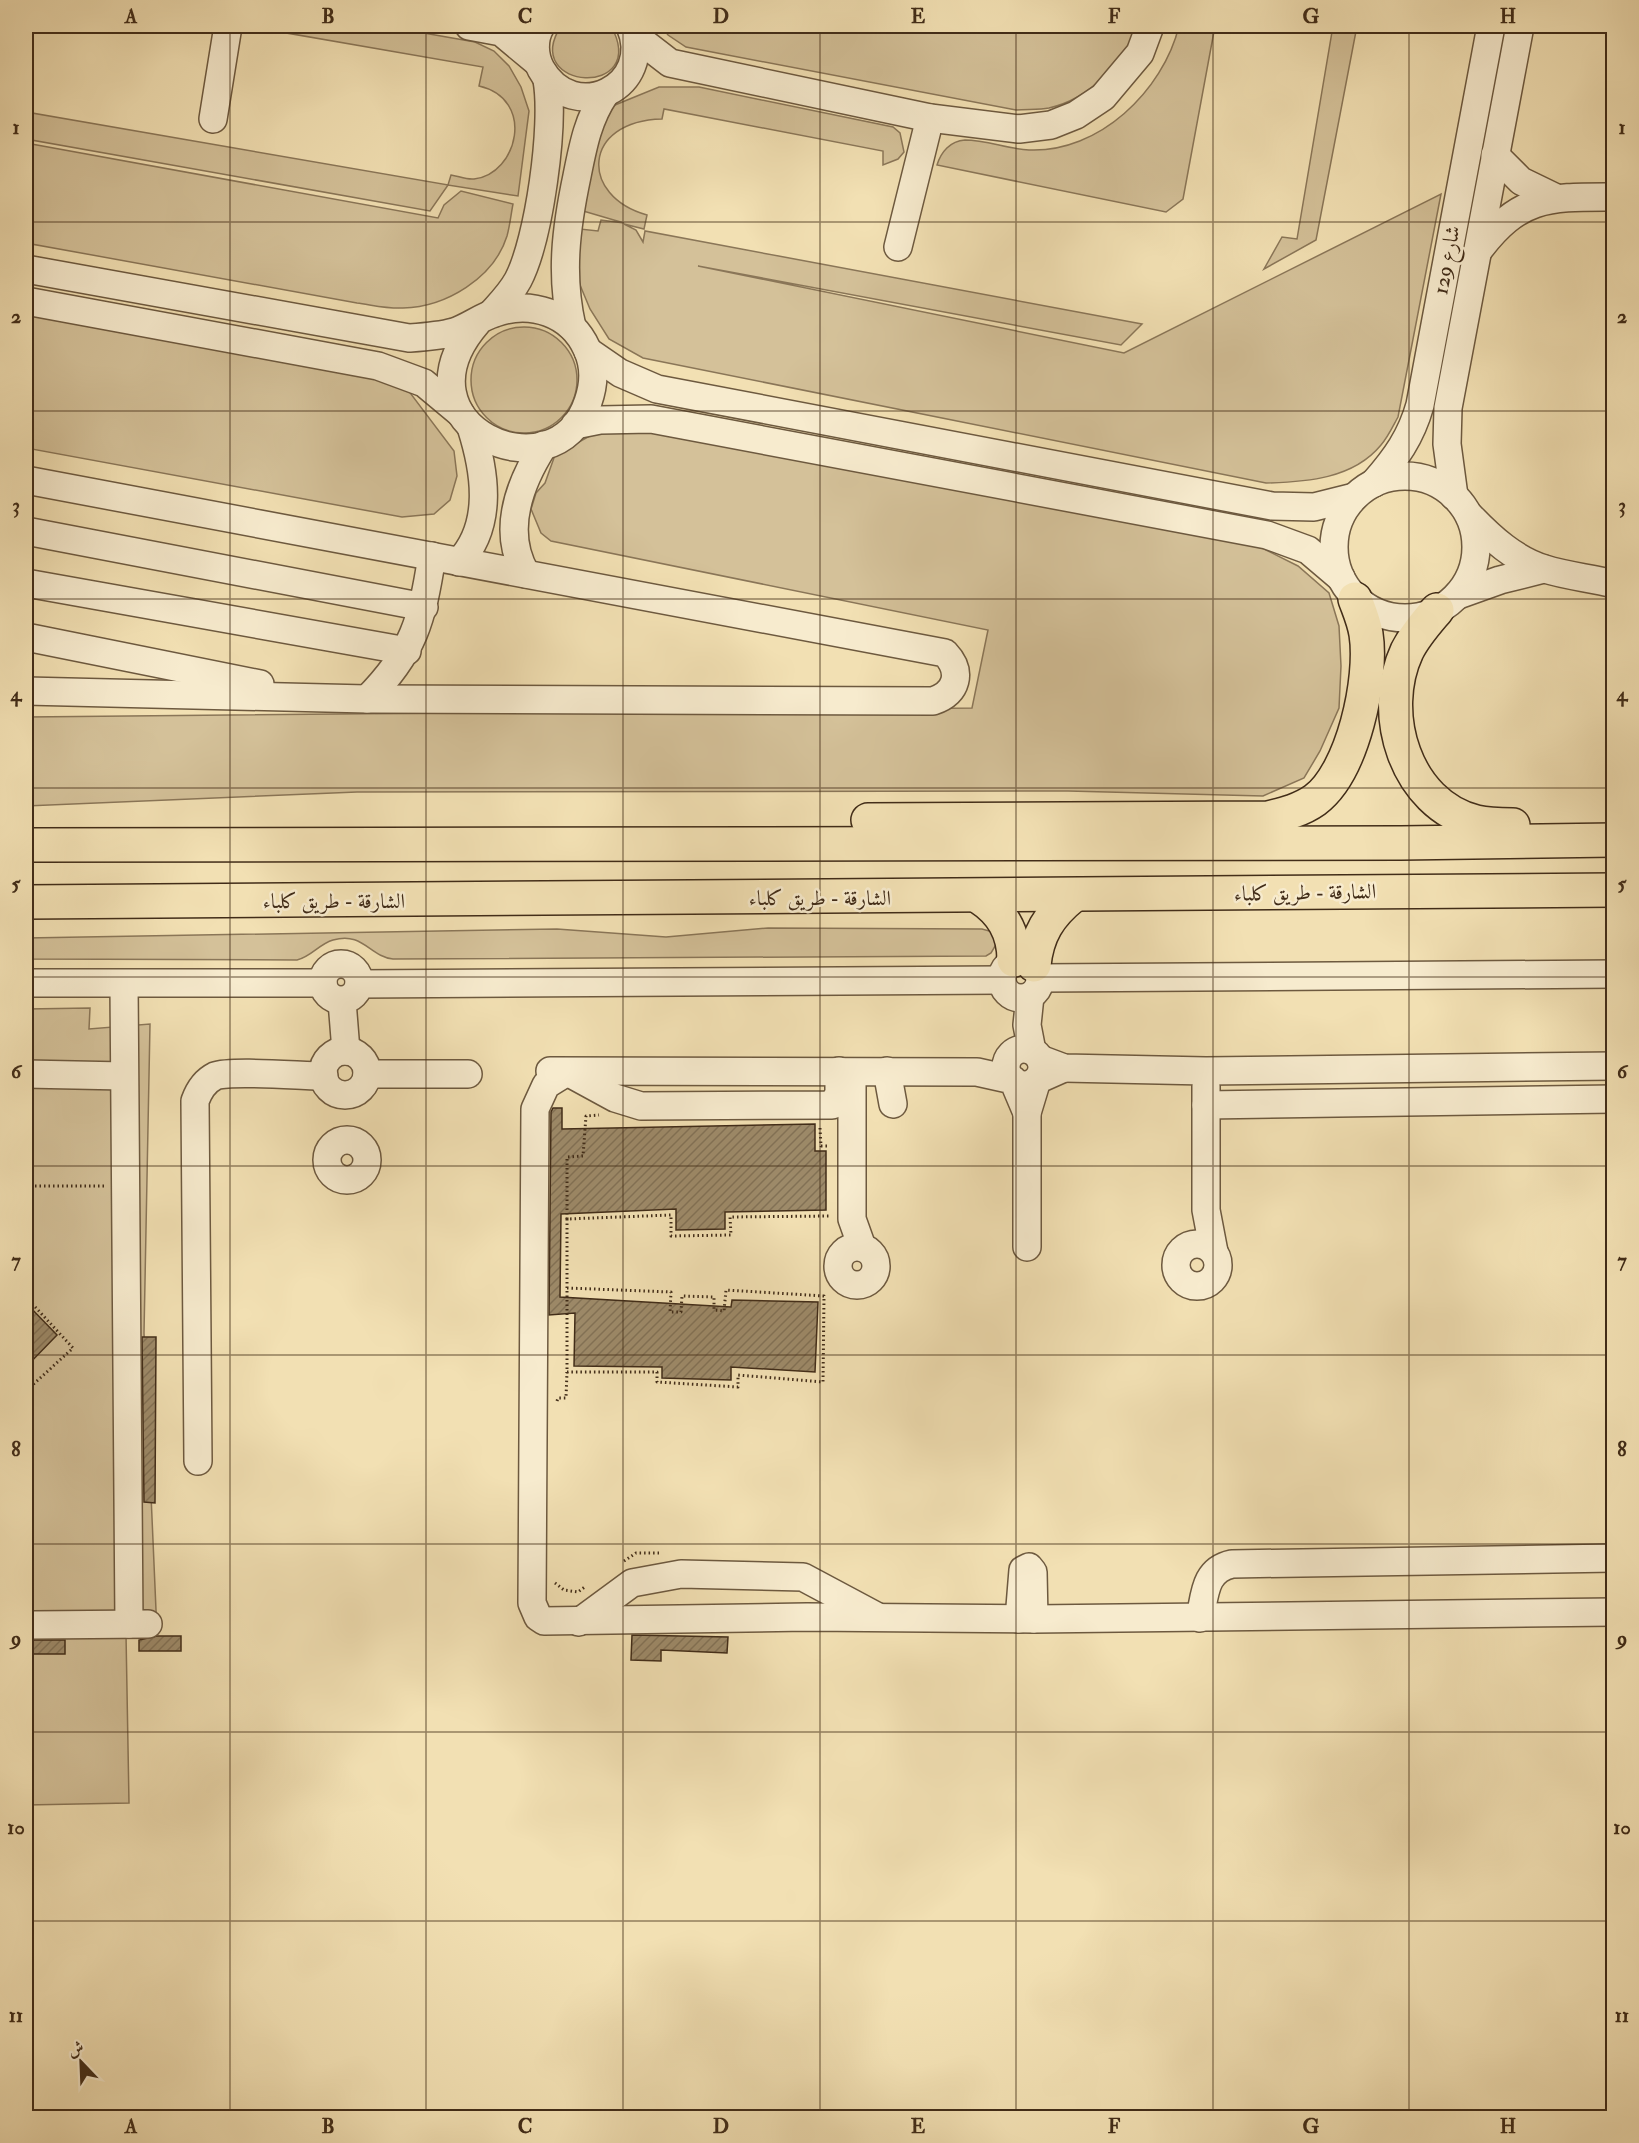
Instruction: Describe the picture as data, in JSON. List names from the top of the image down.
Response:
{
  "streets": {
    "highway": ["الشارقة - طريق كلباء"],
    "street": ["شارع 129"]
  },
  "north": "top left",
  "grid": {
    "columns": [
      "A",
      "B",
      "C",
      "D",
      "E",
      "F",
      "G",
      "H"
    ],
    "rows": [
      "1",
      "2",
      "3",
      "4",
      "5",
      "6",
      "7",
      "8",
      "9",
      "10",
      "11"
    ]
  }
}
